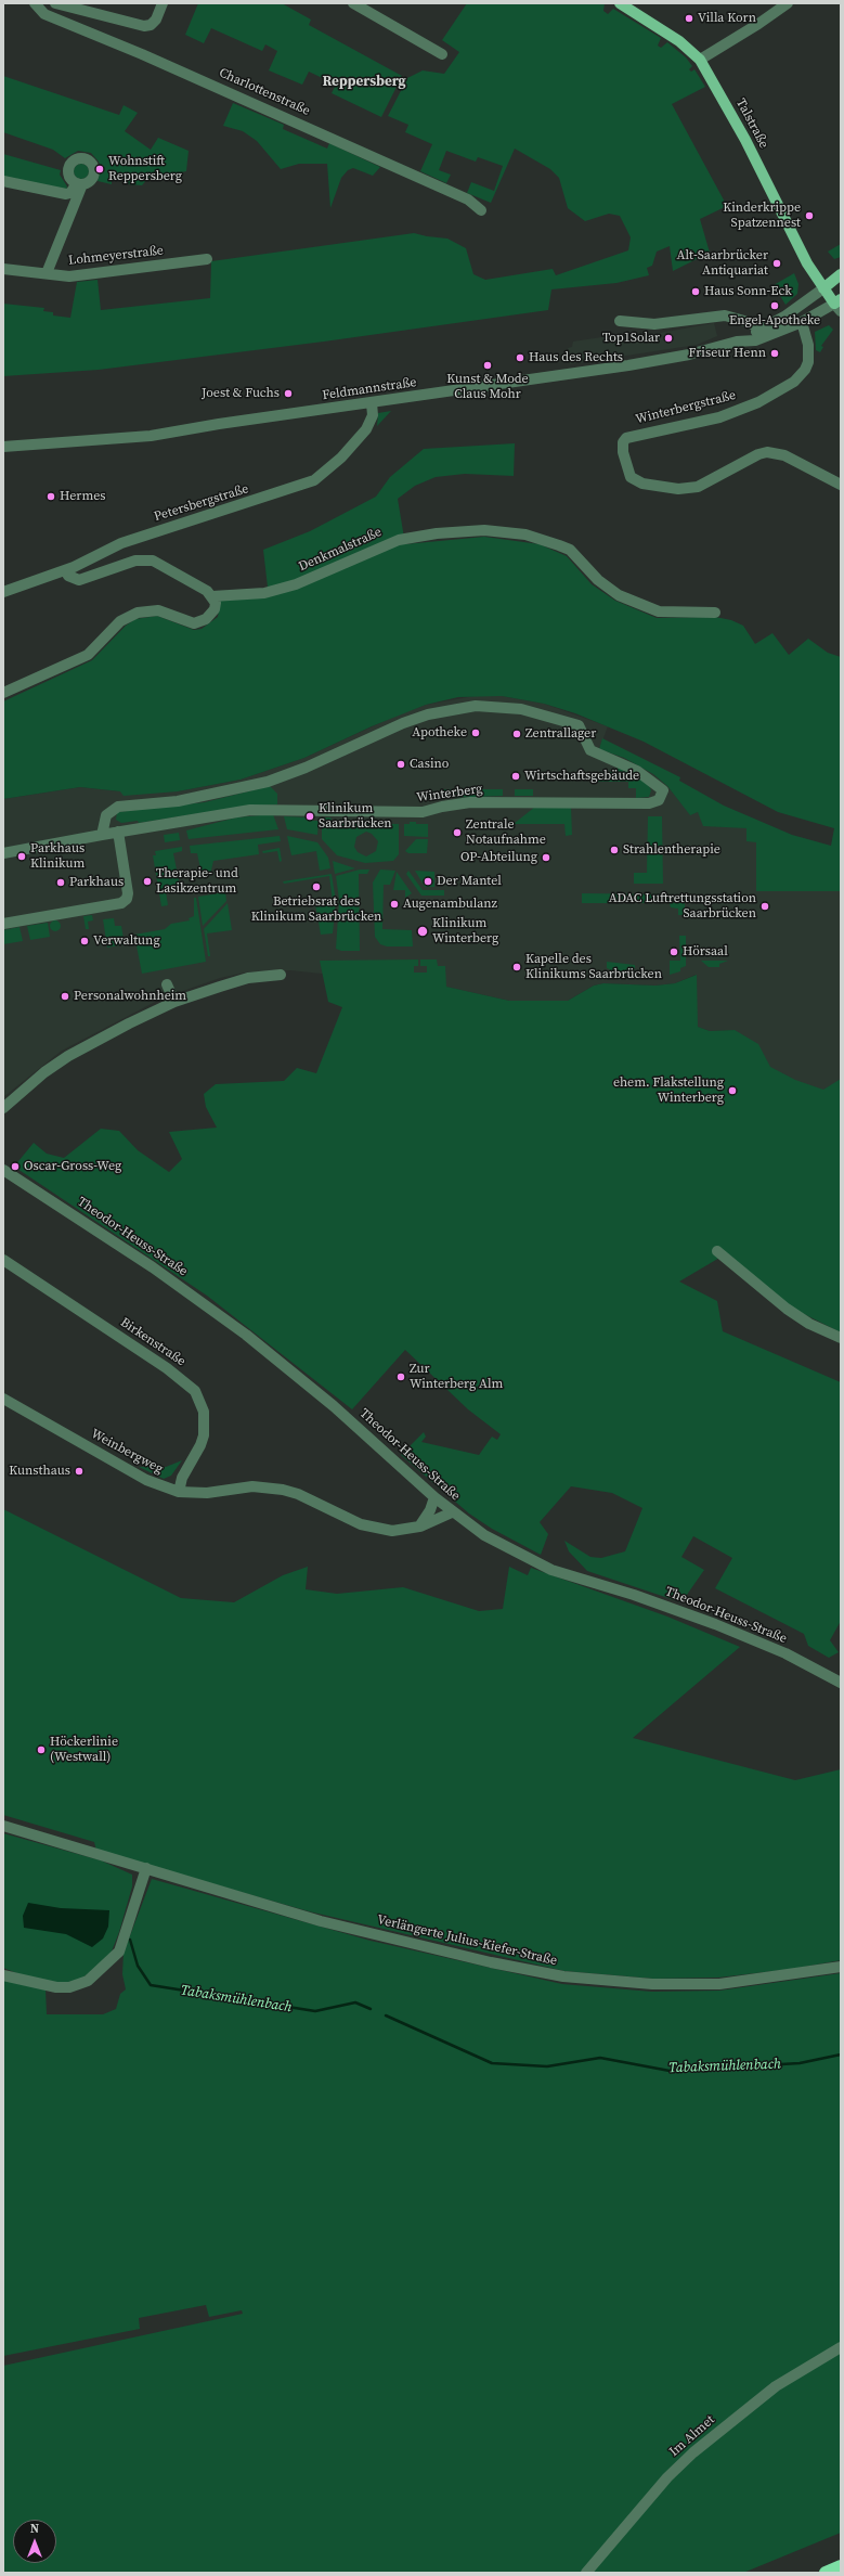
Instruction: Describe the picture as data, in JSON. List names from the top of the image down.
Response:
{
  "streets": {
    "main road": ["Talstraße"],
    "street": [
      "Charlottenstraße",
      "Lohmeyerstraße",
      "Feldmannstraße",
      "Winterbergstraße",
      "Petersbergstraße",
      "Denkmalstraße",
      "Winterberg",
      "Theodor-Heuss-Straße",
      "Birkenstraße",
      "Weinbergweg",
      "Verlängerte Julius-Kiefer-Straße",
      "Im Almet"
    ]
  },
  "crossings": [
    ["Talstraße", "Feldmannstraße"],
    ["Feldmannstraße", "Winterbergstraße"],
    ["Feldmannstraße", "Petersbergstraße"],
    ["Theodor-Heuss-Straße", "Weinbergweg"],
    ["Birkenstraße", "Weinbergweg"]
  ],
  "districts": ["Reppersberg"],
  "water": ["Tabaksmühlenbach"],
  "places": [
    "Villa Korn",
    "Wohnstift Reppersberg",
    "Kinderkrippe Spatzennest",
    "Alt-Saarbrücker Antiquariat",
    "Haus Sonn-Eck",
    "Engel-Apotheke",
    "Top1Solar",
    "Friseur Henn",
    "Haus des Rechts",
    "Kunst & Mode Claus Mohr",
    "Joest & Fuchs",
    "Hermes",
    "Apotheke",
    "Zentrallager",
    "Casino",
    "Wirtschaftsgebäude",
    "Klinikum Saarbrücken",
    "Zentrale Notaufnahme",
    "Strahlentherapie",
    "Parkhaus Klinikum",
    "OP-Abteilung",
    "Therapie- und Lasikzentrum",
    "Der Mantel",
    "Parkhaus",
    "Betriebsrat des Klinikum Saarbrücken",
    "Augenambulanz",
    "ADAC Luftrettungsstation Saarbrücken",
    "Klinikum Winterberg",
    "Verwaltung",
    "Hörsaal",
    "Kapelle des Klinikums Saarbrücken",
    "Personalwohnheim",
    "ehem. Flakstellung Winterberg",
    "Oscar-Gross-Weg",
    "Zur Winterberg Alm",
    "Kunsthaus",
    "Höckerlinie (Westwall)"
  ],
  "north": "top"
}
